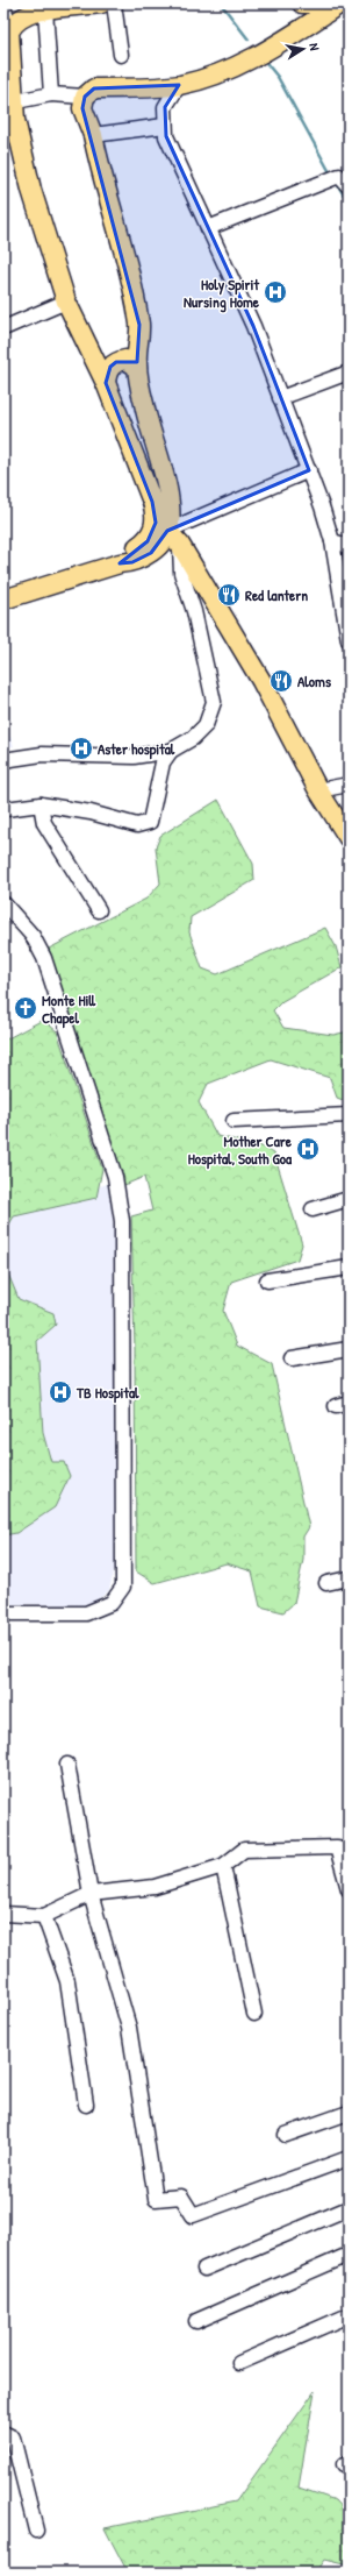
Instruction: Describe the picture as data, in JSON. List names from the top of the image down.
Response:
{
  "places": {
    "hospital": [
      "Holy Spirit Nursing Home",
      "Aster hospital",
      "Mother Care Hospital, South Goa",
      "TB Hospital"
    ],
    "restaurant": ["Red lantern", "Aloms"],
    "church": ["Monte Hill Chapel"]
  },
  "north": "right"
}
